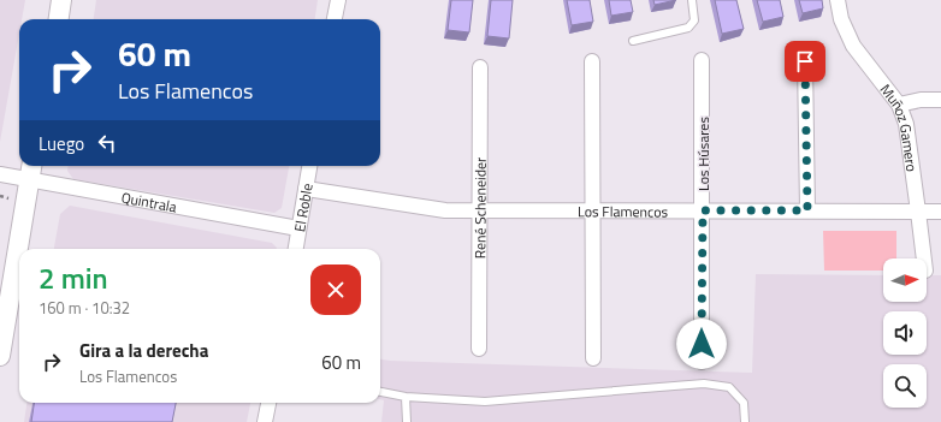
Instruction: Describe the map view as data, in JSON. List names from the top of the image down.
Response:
{
  "streets": {
    "street": [
      "Muñoz Gamero",
      "Los Húsares",
      "Quintrala",
      "El Roble",
      "René Scheneider",
      "Los Flamencos"
    ]
  },
  "crossings": [
    ["Muñoz Gamero", "Los Flamencos"],
    ["Los Húsares", "Los Flamencos"],
    ["Quintrala", "El Roble"],
    ["El Roble", "Los Flamencos"],
    ["René Scheneider", "Los Flamencos"]
  ],
  "north": "right",
  "page": {
    "turn": ["60 m", "Los Flamencos"],
    "then": "Luego",
    "heading": ["2 min", "160 m · 10:32"],
    "list": [
      {
        "name": "Gira a la derecha",
        "note": "Los Flamencos",
        "value": "60 m"
      }
    ]
  }
}
